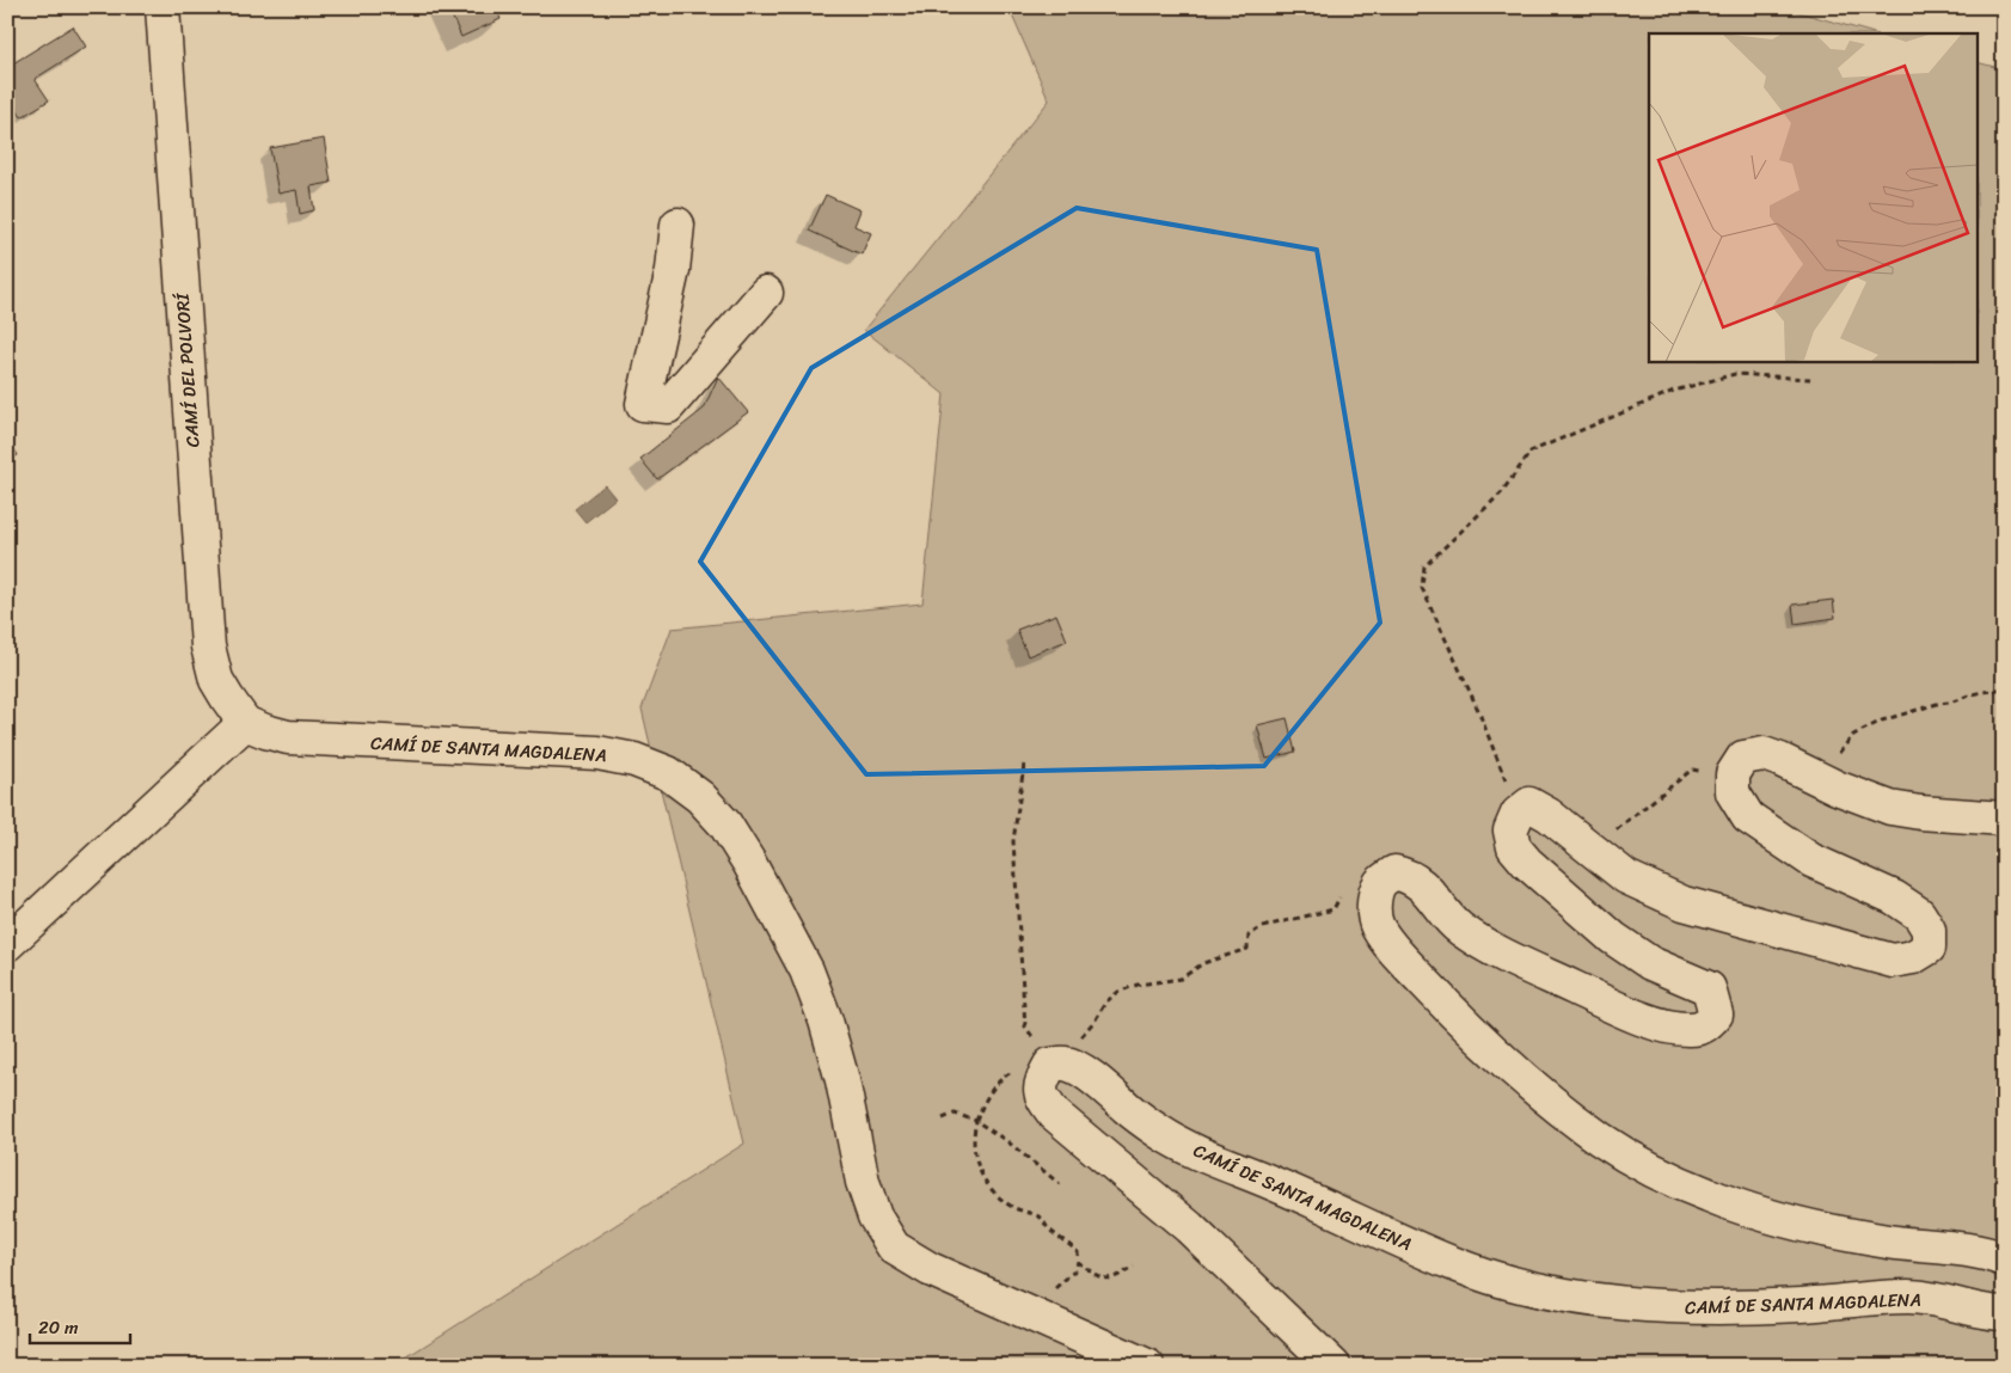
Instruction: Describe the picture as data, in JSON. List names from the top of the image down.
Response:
{
  "streets": {
    "street": ["CAMÍ DEL POLVORÍ", "CAMÍ DE SANTA MAGDALENA"]
  },
  "crossings": [
    ["CAMÍ DEL POLVORÍ", "CAMÍ DE SANTA MAGDALENA"]
  ],
  "scale_bar": "20 m"
}
